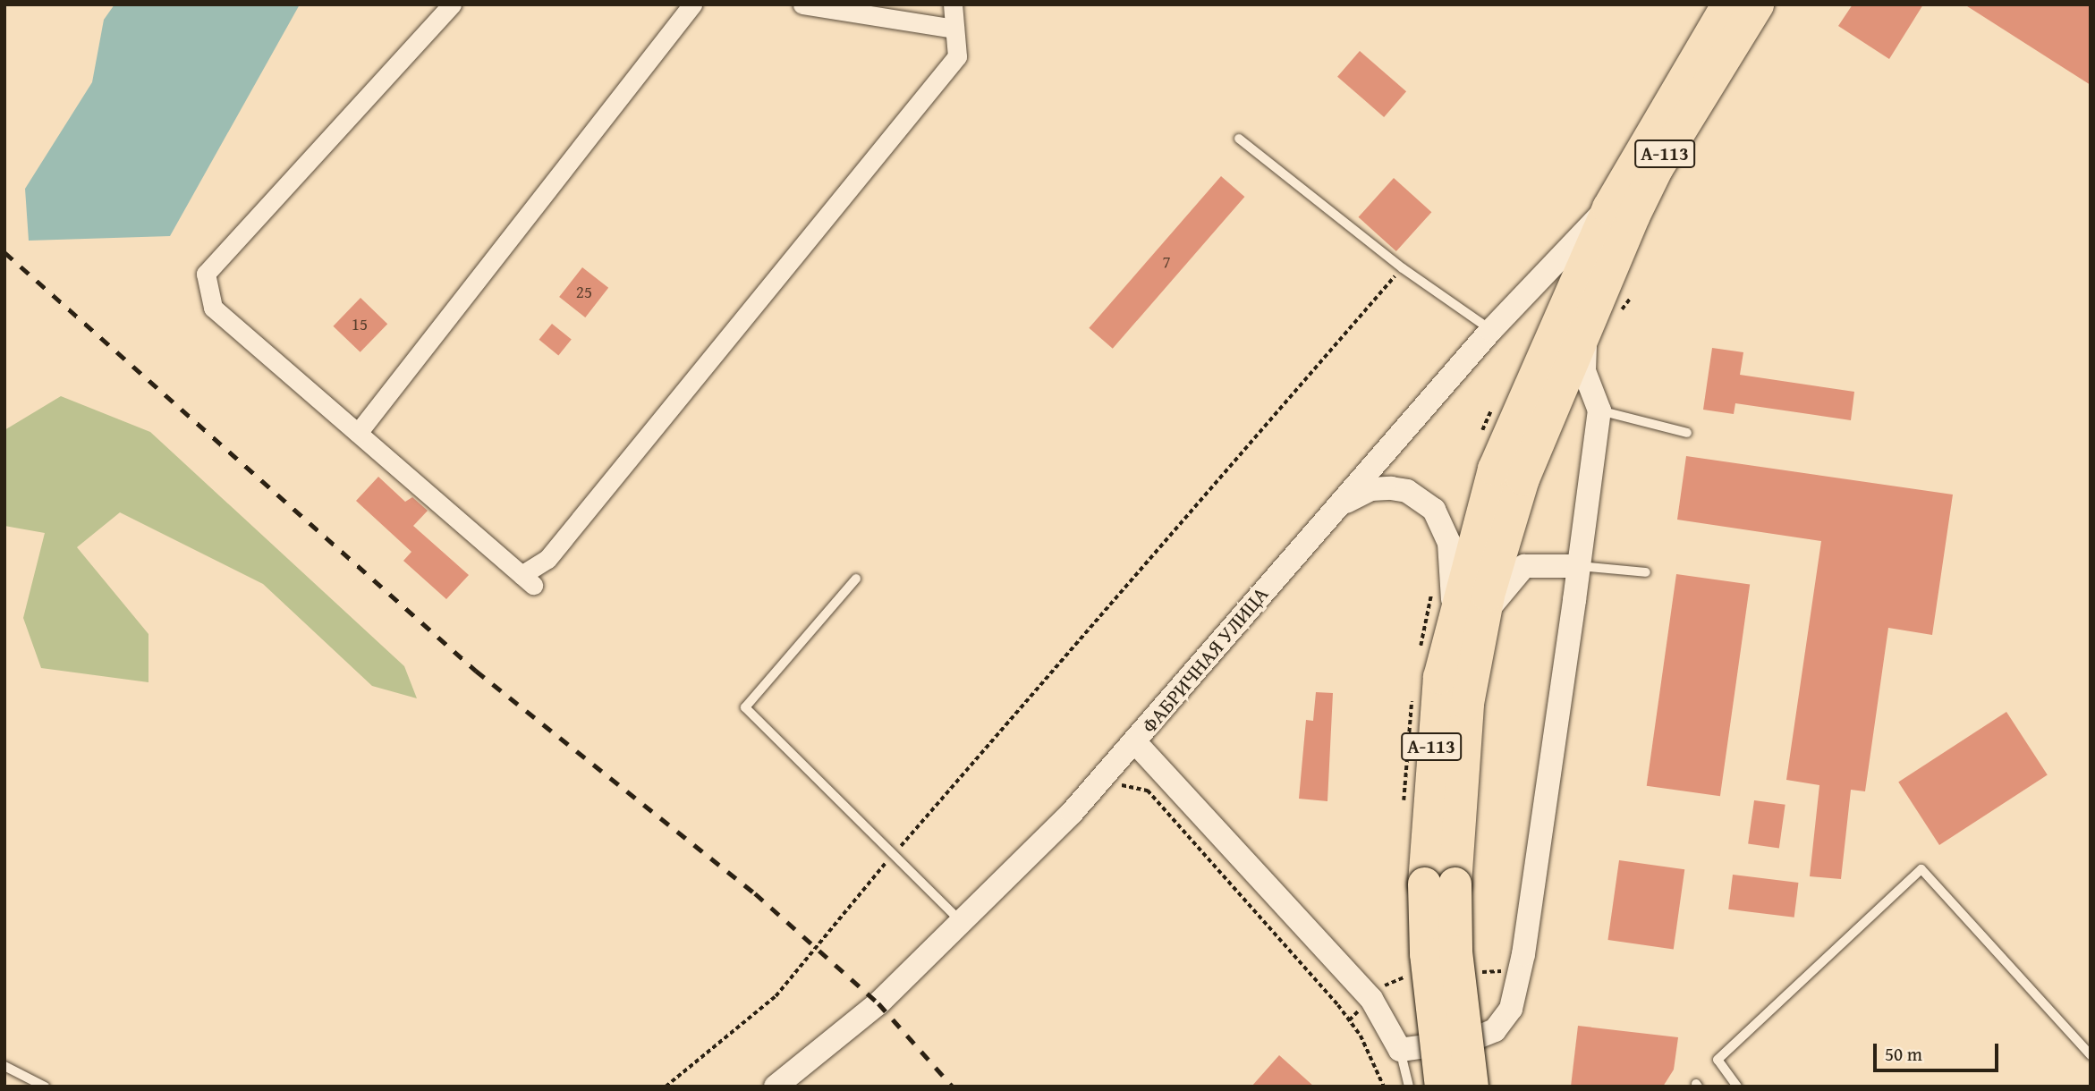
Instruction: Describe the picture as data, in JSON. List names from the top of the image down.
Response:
{
  "streets": {
    "highway": ["А-113"],
    "street": ["ФАБРИЧНАЯ УЛИЦА"]
  },
  "crossings": [
    ["А-113", "ФАБРИЧНАЯ УЛИЦА"]
  ],
  "house_numbers": ["7", "25", "15"],
  "scale_bar": "50 m"
}
